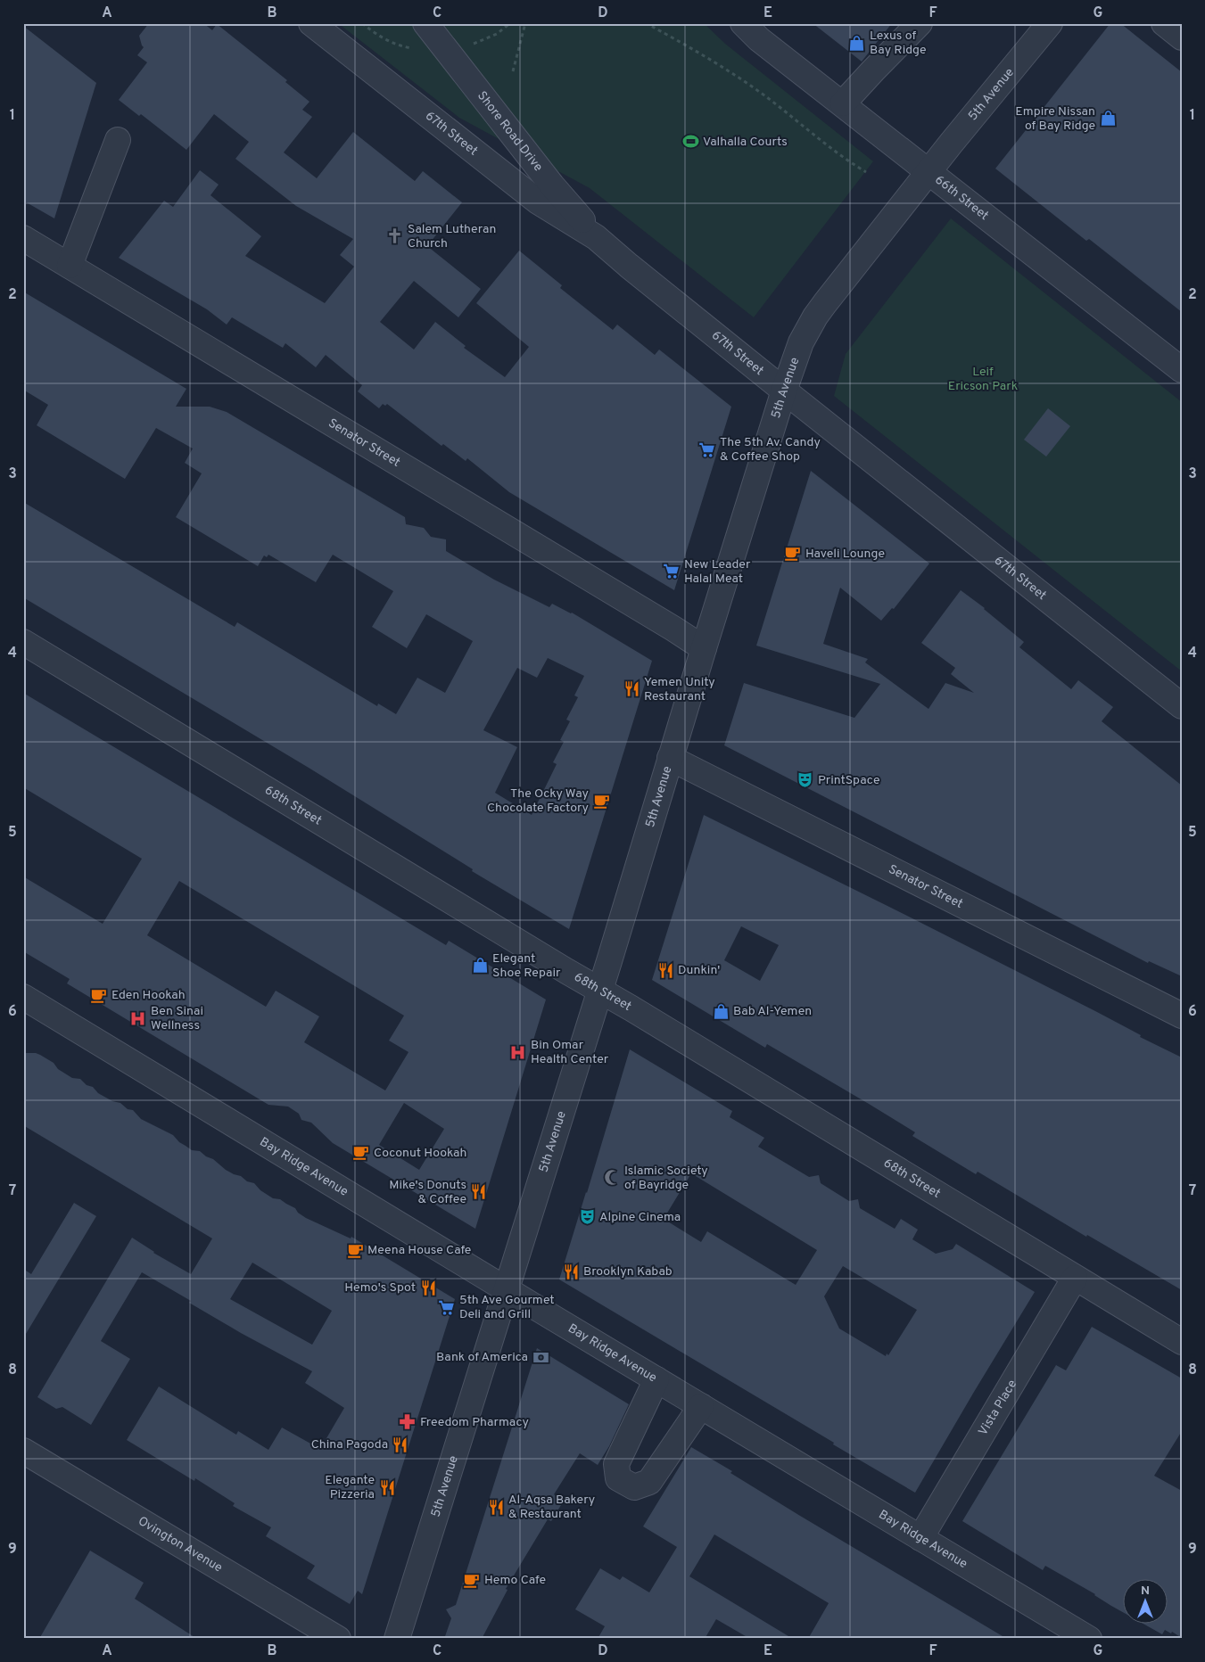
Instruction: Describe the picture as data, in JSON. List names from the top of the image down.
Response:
{
  "streets": {
    "street": [
      "5th Avenue",
      "Shore Road Drive",
      "67th Street",
      "66th Street",
      "Senator Street",
      "68th Street",
      "Bay Ridge Avenue",
      "Vista Place",
      "Ovington Avenue"
    ]
  },
  "crossings": [
    ["5th Avenue", "67th Street"],
    ["5th Avenue", "66th Street"],
    ["5th Avenue", "Senator Street"],
    ["5th Avenue", "68th Street"],
    ["5th Avenue", "Bay Ridge Avenue"],
    ["Shore Road Drive", "67th Street"],
    ["68th Street", "Vista Place"],
    ["Bay Ridge Avenue", "Vista Place"]
  ],
  "parks": ["Leif Ericson Park"],
  "places": {
    "shop": [
      "Lexus of Bay Ridge",
      "Empire Nissan of Bay Ridge",
      "Elegant Shoe Repair",
      "Bab Al-Yemen"
    ],
    "sports": ["Valhalla Courts"],
    "church": ["Salem Lutheran Church"],
    "supermarket": ["The 5th Av. Candy & Coffee Shop", "New Leader Halal Meat", "5th Ave Gourmet Deli and Grill"],
    "cafe": [
      "Haveli Lounge",
      "The Ocky Way Chocolate Factory",
      "Eden Hookah",
      "Coconut Hookah",
      "Meena House Cafe",
      "Hemo Cafe"
    ],
    "restaurant": [
      "Yemen Unity Restaurant",
      "Dunkin'",
      "Mike's Donuts & Coffee",
      "Brooklyn Kabab",
      "Hemo's Spot",
      "China Pagoda",
      "Elegante Pizzeria",
      "Al-Aqsa Bakery & Restaurant"
    ],
    "theatre": ["PrintSpace", "Alpine Cinema"],
    "hospital": ["Ben Sinai Wellness", "Bin Omar Health Center"],
    "mosque": ["Islamic Society of Bayridge"],
    "bank": ["Bank of America"],
    "pharmacy": ["Freedom Pharmacy"]
  },
  "north": "top",
  "grid": {
    "columns": [
      "A",
      "B",
      "C",
      "D",
      "E",
      "F",
      "G"
    ],
    "rows": [
      "1",
      "2",
      "3",
      "4",
      "5",
      "6",
      "7",
      "8",
      "9"
    ]
  }
}
